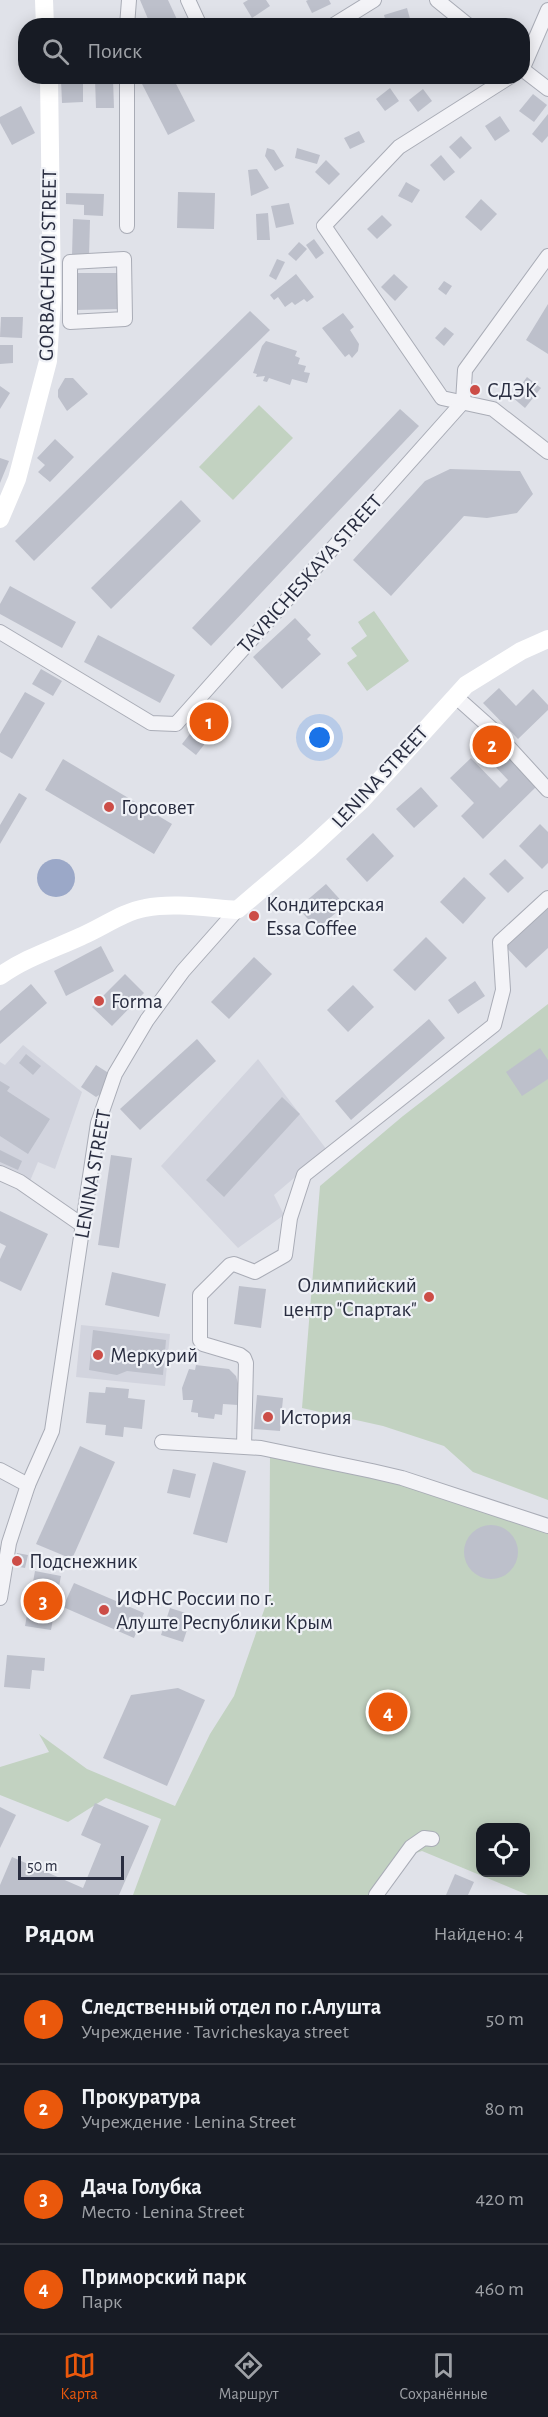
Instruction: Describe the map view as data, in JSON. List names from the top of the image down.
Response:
{
  "streets": {
    "main road": ["GORBACHEVOI STREET", "LENINA STREET"],
    "street": ["TAVRICHESKAYA STREET"]
  },
  "places": [
    "СДЭК",
    "Горсовет",
    "Кондитерская Essa Coffee",
    "Forma",
    "Олимпийский центр \"Спартак\"",
    "Меркурий",
    "История",
    "Подснежник",
    "ИФНС России по г. Алуште Республики Крым"
  ],
  "scale_bar": "50 m",
  "page": {
    "search": "Поиск",
    "pins": [
      "1",
      "2",
      "3",
      "4"
    ],
    "scale": "50 m",
    "heading": ["Рядом", "Найдено: 4"],
    "list": [
      {
        "mark": "1",
        "name": "Следственный отдел по г.Алушта",
        "note": "Учреждение · Tavricheskaya street",
        "value": "50 m"
      },
      {
        "mark": "2",
        "name": "Прокуратура",
        "note": "Учреждение · Lenina Street",
        "value": "80 m"
      },
      {
        "mark": "3",
        "name": "Дача Голубка",
        "note": "Место · Lenina Street",
        "value": "420 m"
      },
      {
        "mark": "4",
        "name": "Приморский парк",
        "note": "Парк",
        "value": "460 m"
      }
    ],
    "nav": ["Карта", "Маршрут", "Сохранённые"]
  }
}
